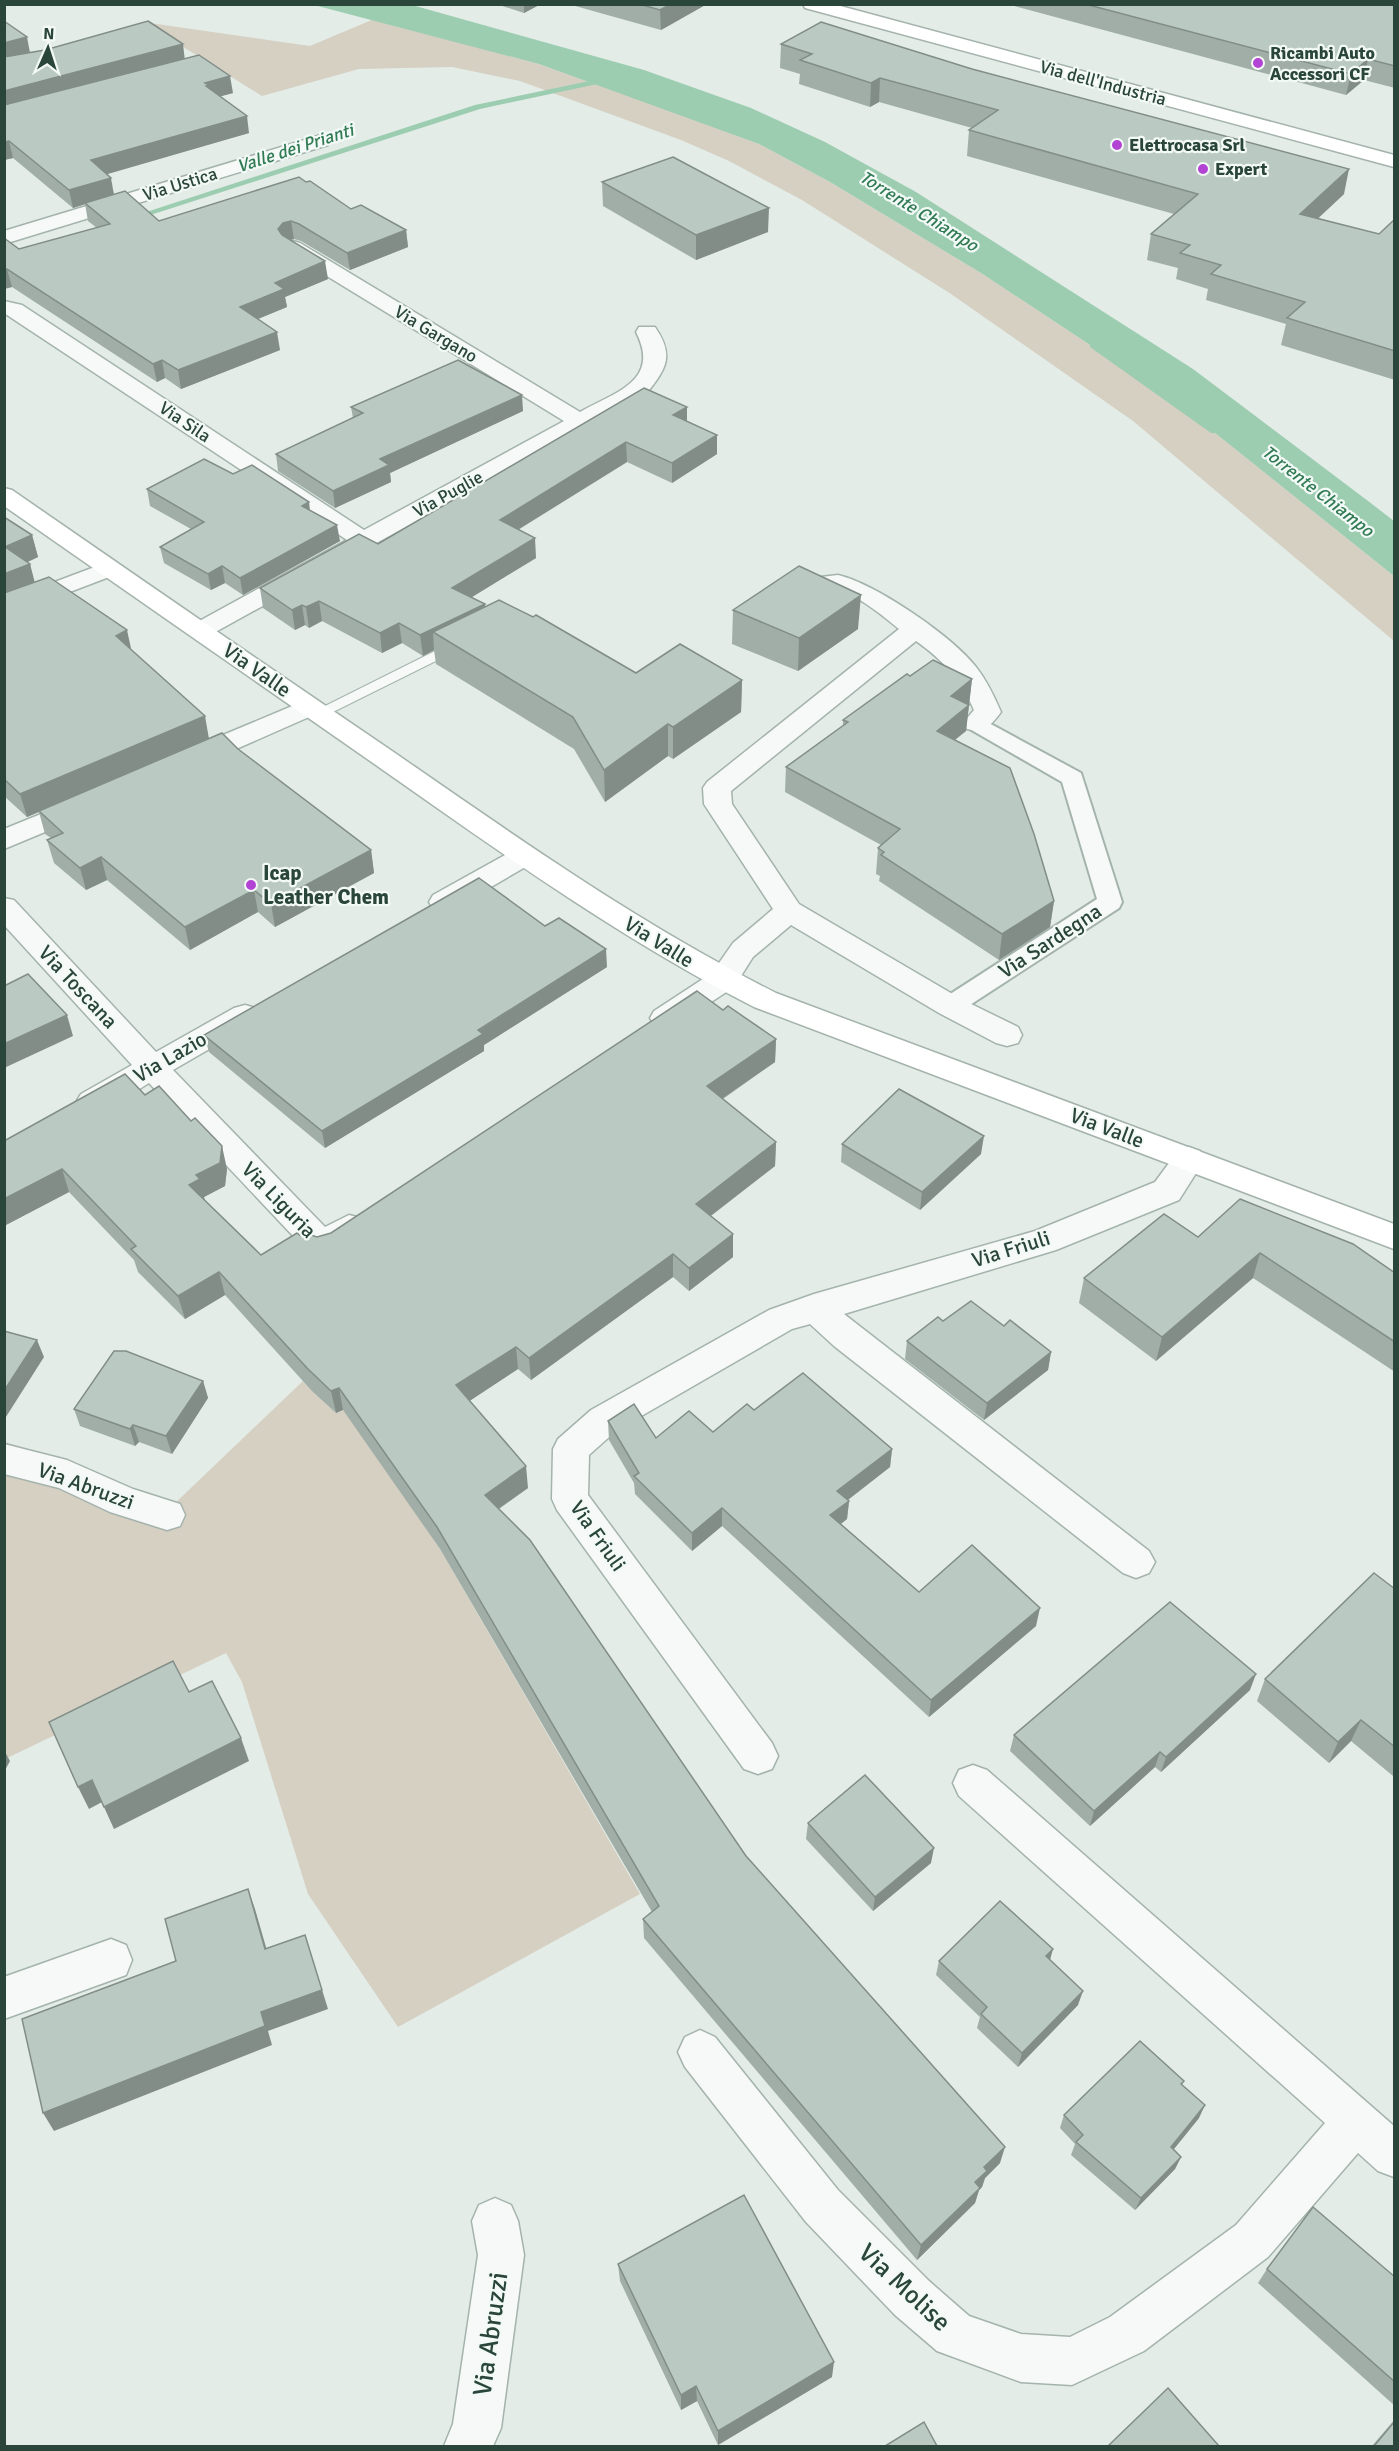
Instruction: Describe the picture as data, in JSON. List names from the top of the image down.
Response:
{
  "streets": {
    "main road": ["Via dell'Industria", "Via Valle"],
    "street": [
      "Via Ustica",
      "Via Gargano",
      "Via Sila",
      "Via Puglie",
      "Via Sardegna",
      "Via Toscana",
      "Via Lazio",
      "Via Liguria",
      "Via Friuli",
      "Via Abruzzi",
      "Via Molise"
    ]
  },
  "crossings": [
    ["Via Gargano", "Via Puglie"],
    ["Via Sila", "Via Puglie"],
    ["Via Puglie", "Via Valle"],
    ["Via Valle", "Via Friuli"],
    ["Via Toscana", "Via Lazio"],
    ["Via Toscana", "Via Liguria"],
    ["Via Lazio", "Via Liguria"]
  ],
  "water": ["Valle dei Prianti", "Torrente Chiampo"],
  "places": [
    "Ricambi Auto Accessori CF",
    "Elettrocasa Srl",
    "Expert",
    "Icap Leather Chem"
  ],
  "north": "top"
}
